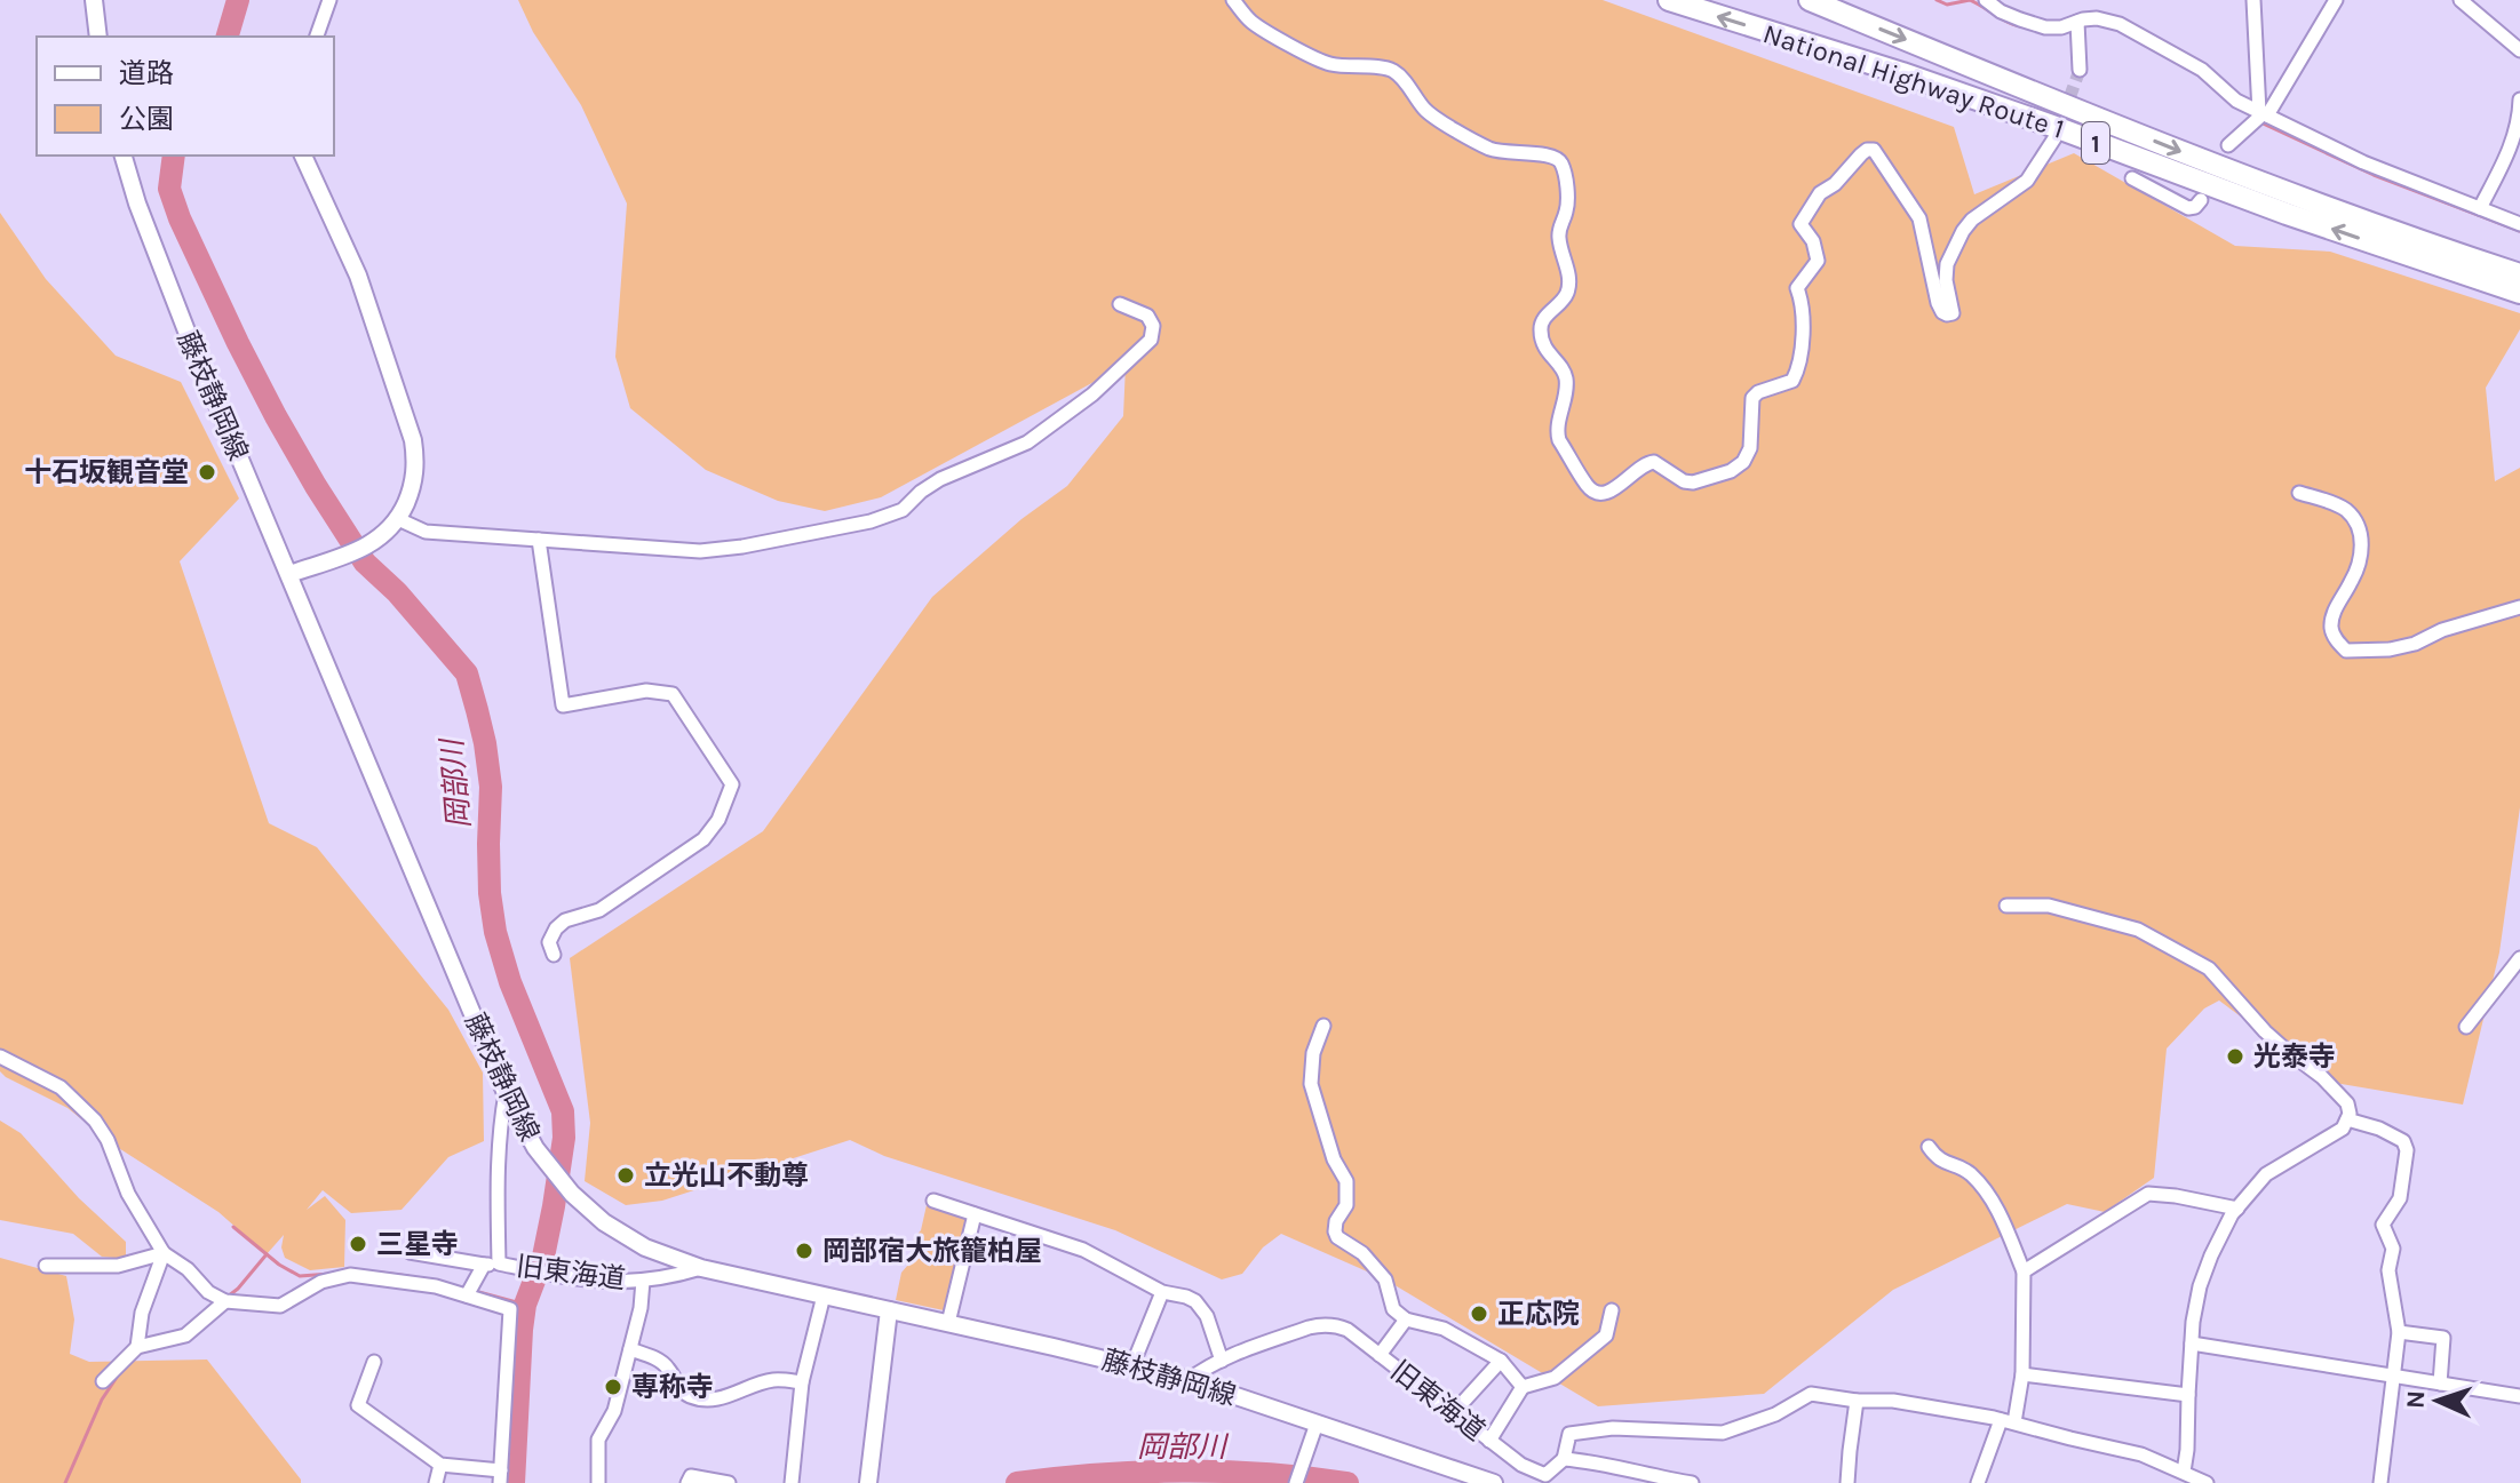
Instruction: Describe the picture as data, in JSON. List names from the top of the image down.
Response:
{
  "streets": {
    "highway": ["National Highway Route 1", "1"],
    "main road": ["藤枝静岡線"],
    "street": ["旧東海道"]
  },
  "crossings": [
    ["藤枝静岡線", "旧東海道"]
  ],
  "water": ["岡部川"],
  "places": [
    "十石坂観音堂",
    "光泰寺",
    "立光山不動尊",
    "三星寺",
    "岡部宿大旅籠柏屋",
    "正応院",
    "専称寺"
  ],
  "legend": ["道路", "公園"],
  "north": "left"
}
